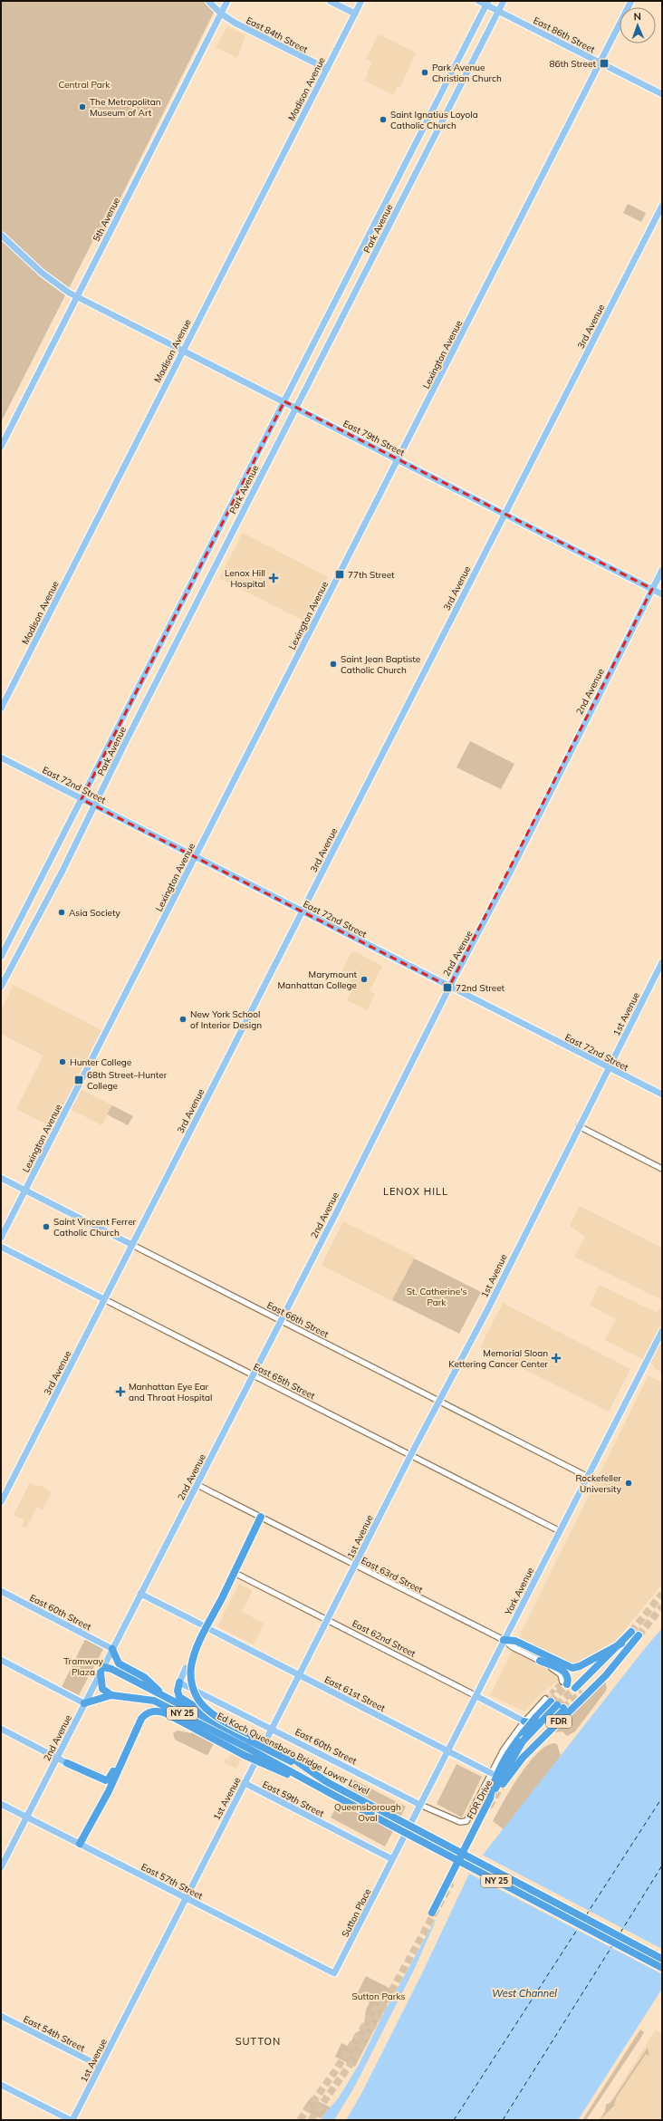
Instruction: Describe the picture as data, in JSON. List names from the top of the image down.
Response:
{
  "streets": {
    "highway": [
      "NY 25",
      "FDR",
      "Ed Koch Queensboro Bridge Lower Level",
      "FDR Drive"
    ],
    "main road": [
      "East 84th Street",
      "East 86th Street",
      "Madison Avenue",
      "5th Avenue",
      "Park Avenue",
      "3rd Avenue",
      "Lexington Avenue",
      "East 79th Street",
      "2nd Avenue",
      "East 72nd Street",
      "1st Avenue",
      "East 66th Street",
      "East 65th Street",
      "York Avenue",
      "East 60th Street",
      "East 62nd Street",
      "East 61st Street",
      "East 59th Street",
      "East 57th Street",
      "Sutton Place",
      "East 54th Street"
    ],
    "street": ["East 63rd Street"]
  },
  "crossings": [
    ["East 84th Street", "Madison Avenue"],
    ["East 84th Street", "5th Avenue"],
    ["East 86th Street", "Park Avenue"],
    ["East 86th Street", "Lexington Avenue"],
    ["Madison Avenue", "East 79th Street"],
    ["5th Avenue", "East 79th Street"],
    ["Park Avenue", "East 79th Street"],
    ["Park Avenue", "East 72nd Street"],
    ["3rd Avenue", "East 79th Street"],
    ["3rd Avenue", "East 72nd Street"],
    ["3rd Avenue", "East 66th Street"],
    ["3rd Avenue", "East 65th Street"],
    ["Lexington Avenue", "East 79th Street"],
    ["Lexington Avenue", "East 72nd Street"],
    ["Lexington Avenue", "East 66th Street"],
    ["East 79th Street", "2nd Avenue"],
    ["2nd Avenue", "East 72nd Street"],
    ["2nd Avenue", "East 66th Street"],
    ["2nd Avenue", "East 65th Street"],
    ["2nd Avenue", "East 63rd Street"],
    ["2nd Avenue", "East 60th Street"],
    ["2nd Avenue", "NY 25"],
    ["2nd Avenue", "Ed Koch Queensboro Bridge Lower Level"],
    ["2nd Avenue", "East 57th Street"],
    ["East 72nd Street", "1st Avenue"],
    ["1st Avenue", "East 66th Street"],
    ["1st Avenue", "East 65th Street"],
    ["1st Avenue", "East 63rd Street"],
    ["1st Avenue", "East 60th Street"],
    ["1st Avenue", "East 62nd Street"],
    ["1st Avenue", "East 61st Street"],
    ["1st Avenue", "East 59th Street"],
    ["1st Avenue", "East 57th Street"],
    ["1st Avenue", "East 54th Street"],
    ["East 66th Street", "York Avenue"],
    ["East 65th Street", "York Avenue"],
    ["East 63rd Street", "York Avenue"],
    ["York Avenue", "East 60th Street"],
    ["York Avenue", "East 62nd Street"],
    ["York Avenue", "East 61st Street"],
    ["York Avenue", "East 59th Street"],
    ["York Avenue", "Sutton Place"],
    ["East 60th Street", "NY 25"],
    ["East 60th Street", "FDR Drive"],
    ["East 62nd Street", "FDR Drive"],
    ["East 61st Street", "FDR Drive"],
    ["NY 25", "Ed Koch Queensboro Bridge Lower Level"],
    ["FDR", "FDR Drive"],
    ["East 59th Street", "Sutton Place"],
    ["East 57th Street", "Sutton Place"]
  ],
  "districts": ["LENOX HILL", "SUTTON"],
  "water": ["West Channel"],
  "parks": [
    "Central Park",
    "St. Catherine's Park",
    "Tramway Plaza",
    "Queensborough Oval",
    "Sutton Parks"
  ],
  "places": {
    "transit": [
      "86th Street",
      "77th Street",
      "72nd Street",
      "68th Street–Hunter College"
    ],
    "other": [
      "Park Avenue Christian Church",
      "The Metropolitan Museum of Art",
      "Saint Ignatius Loyola Catholic Church",
      "Saint Jean Baptiste Catholic Church",
      "Asia Society",
      "Marymount Manhattan College",
      "New York School of Interior Design",
      "Hunter College",
      "Saint Vincent Ferrer Catholic Church",
      "Rockefeller University"
    ],
    "health": ["Lenox Hill Hospital", "Memorial Sloan Kettering Cancer Center", "Manhattan Eye Ear and Throat Hospital"]
  },
  "north": "top"
}
